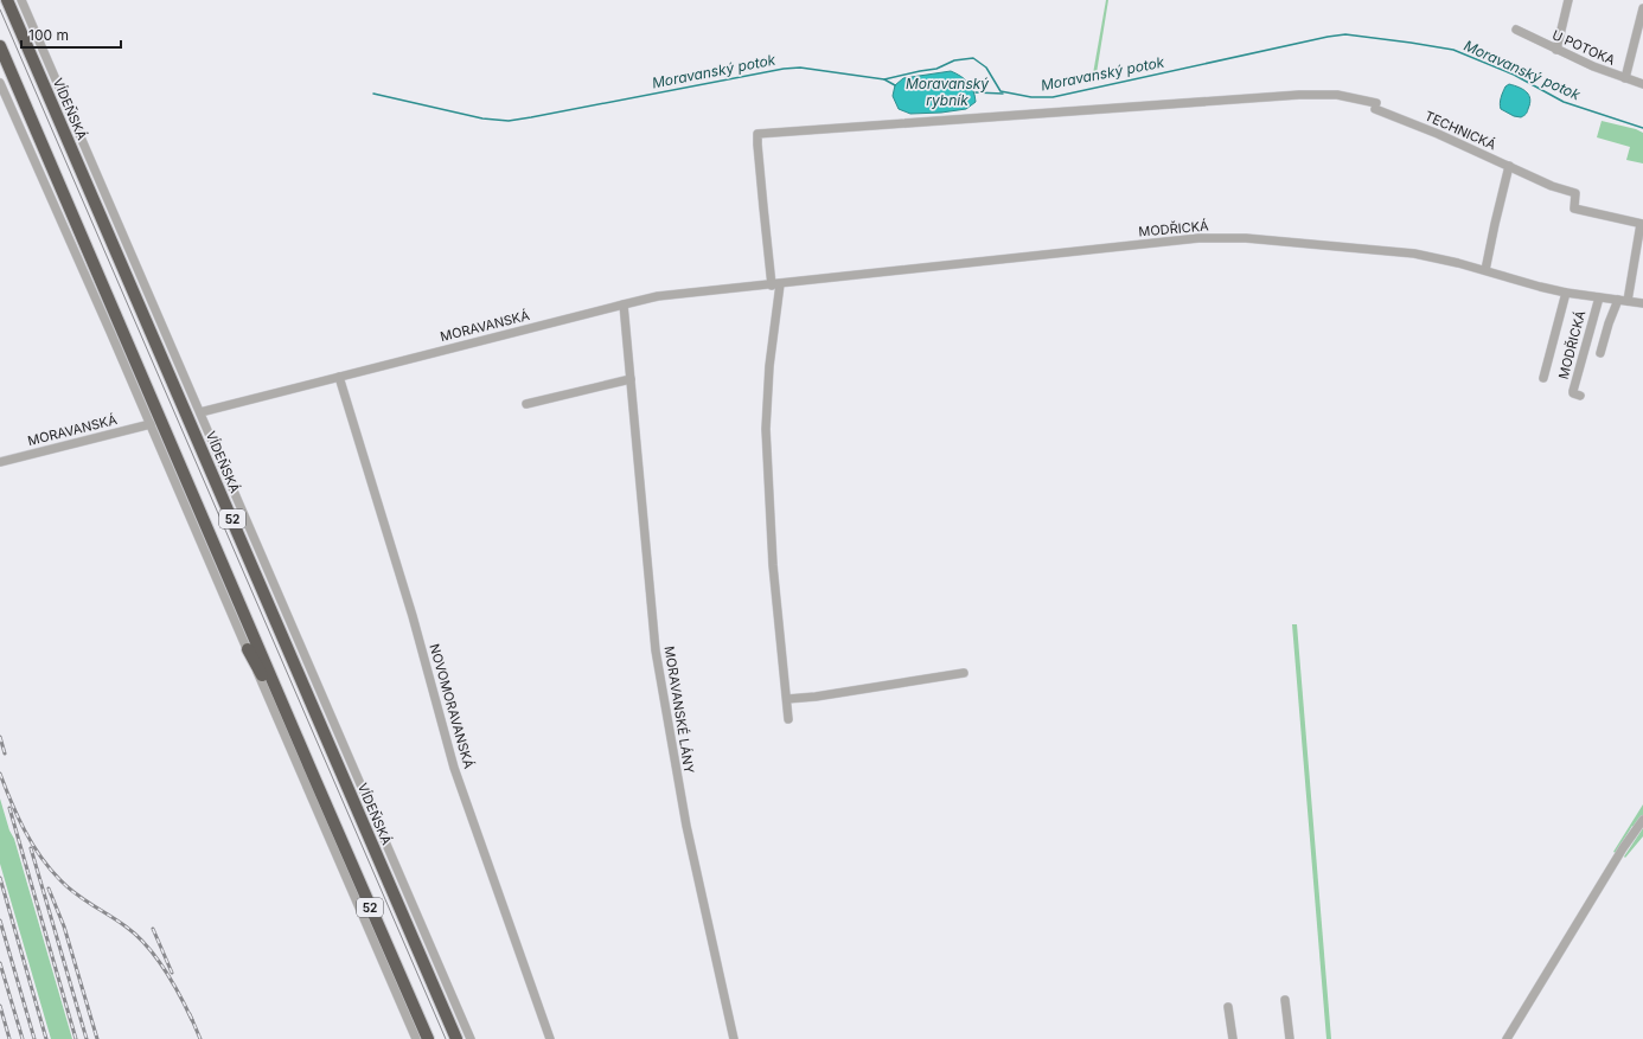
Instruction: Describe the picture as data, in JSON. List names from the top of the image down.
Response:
{
  "streets": {
    "highway": ["VÍDEŇSKÁ", "52"],
    "street": [
      "U POTOKA",
      "TECHNICKÁ",
      "MODŘICKÁ",
      "MORAVANSKÁ",
      "NOVOMORAVANSKÁ",
      "MORAVANSKÉ LÁNY"
    ]
  },
  "crossings": [
    ["VÍDEŇSKÁ", "MORAVANSKÁ"],
    ["TECHNICKÁ", "MODŘICKÁ"],
    ["TECHNICKÁ", "MORAVANSKÁ"],
    ["MODŘICKÁ", "MORAVANSKÁ"],
    ["MORAVANSKÁ", "NOVOMORAVANSKÁ"],
    ["MORAVANSKÁ", "MORAVANSKÉ LÁNY"]
  ],
  "water": ["Moravanský potok", "Moravanský rybník"],
  "scale_bar": "100 m"
}
